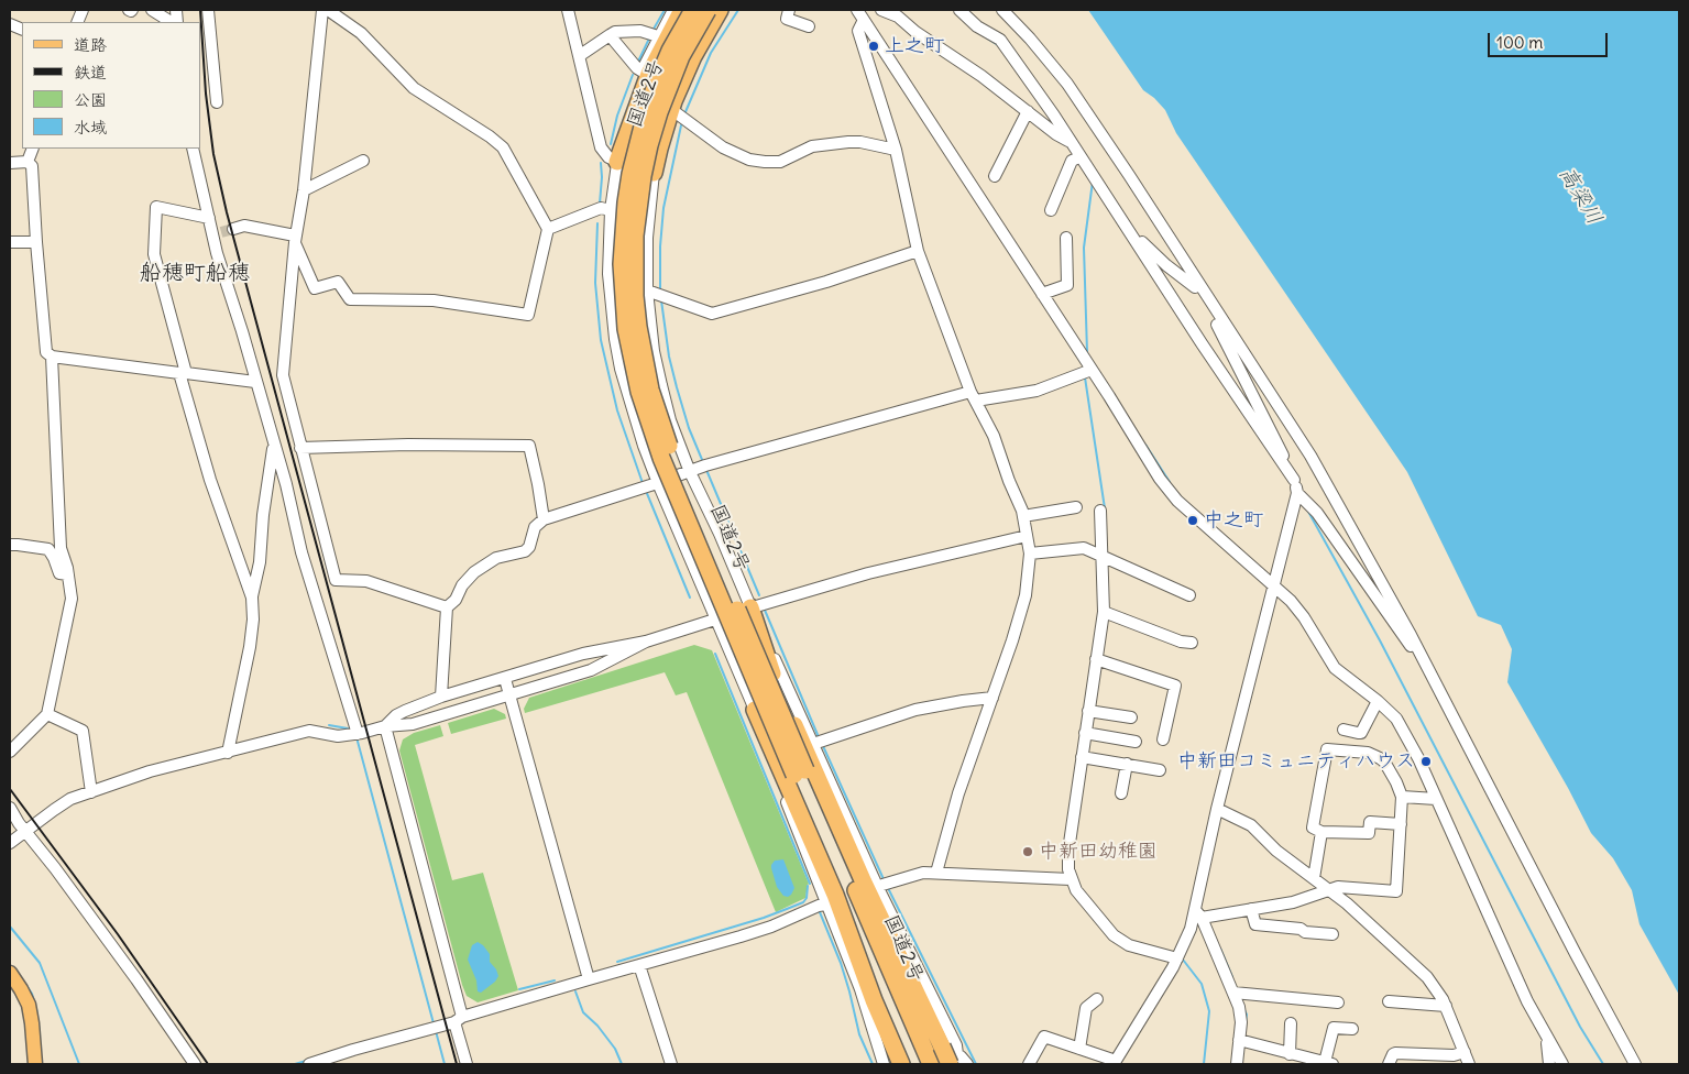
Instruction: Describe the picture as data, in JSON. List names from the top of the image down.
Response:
{
  "streets": {
    "highway": ["国道2号"]
  },
  "districts": ["船穂町船穂"],
  "water": ["高梁川"],
  "places": [
    "上之町",
    "中之町",
    "中新田コミュニティハウス",
    "中新田幼稚園"
  ],
  "legend": [
    "道路",
    "鉄道",
    "公園",
    "水域"
  ],
  "scale_bar": "100 m"
}
